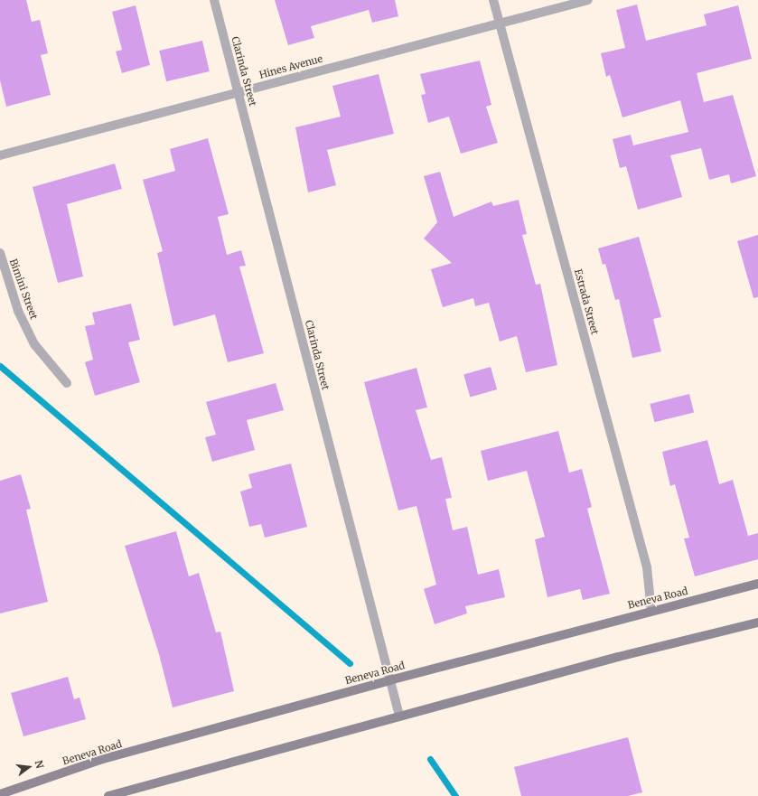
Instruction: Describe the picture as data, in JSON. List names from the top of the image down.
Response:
{
  "streets": {
    "main road": ["Beneva Road"],
    "street": [
      "Hines Avenue",
      "Clarinda Street",
      "Bimini Street",
      "Estrada Street"
    ]
  },
  "crossings": [
    ["Hines Avenue", "Clarinda Street"],
    ["Hines Avenue", "Estrada Street"],
    ["Clarinda Street", "Beneva Road"],
    ["Estrada Street", "Beneva Road"]
  ],
  "north": "right"
}
